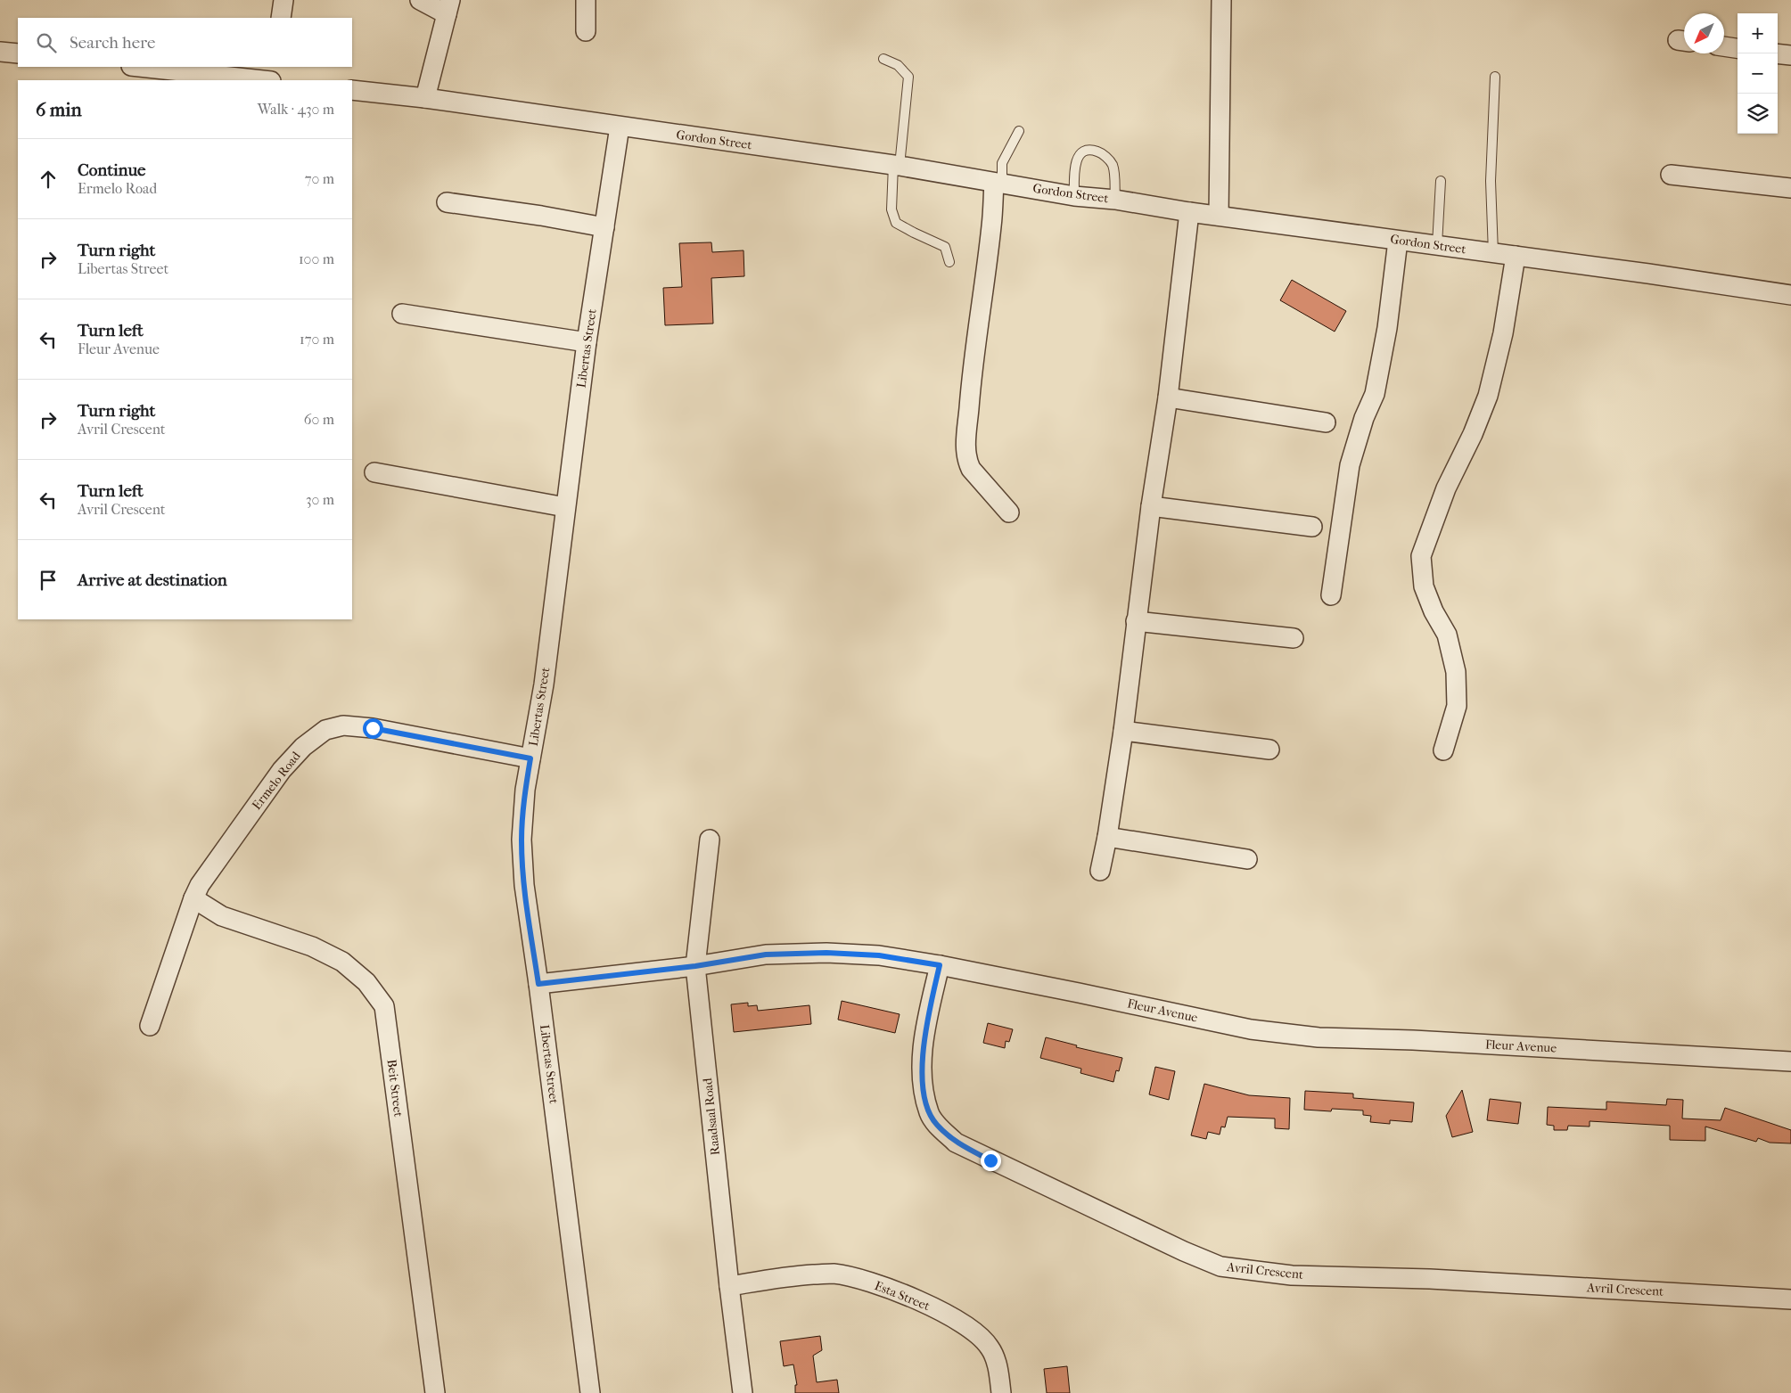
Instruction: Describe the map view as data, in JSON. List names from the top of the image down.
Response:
{
  "streets": {
    "street": [
      "Gordon Street",
      "Libertas Street",
      "Ermelo Road",
      "Fleur Avenue",
      "Beit Street",
      "Raadsaal Road",
      "Avril Crescent",
      "Esta Street"
    ]
  },
  "crossings": [
    ["Gordon Street", "Libertas Street"],
    ["Libertas Street", "Ermelo Road"],
    ["Libertas Street", "Fleur Avenue"],
    ["Ermelo Road", "Beit Street"],
    ["Fleur Avenue", "Raadsaal Road"],
    ["Fleur Avenue", "Avril Crescent"],
    ["Raadsaal Road", "Esta Street"]
  ],
  "north": "bottom left",
  "page": {
    "map_buttons": ["+", "−"],
    "search": "Search here",
    "heading": ["6 min", "Walk · 430 m"],
    "list": [
      ["Continue", "Ermelo Road", "70 m"],
      ["Turn right", "Libertas Street", "100 m"],
      ["Turn left", "Fleur Avenue", "170 m"],
      ["Turn right", "Avril Crescent", "60 m"],
      ["Turn left", "Avril Crescent", "30 m"],
      "Arrive at destination"
    ]
  }
}
